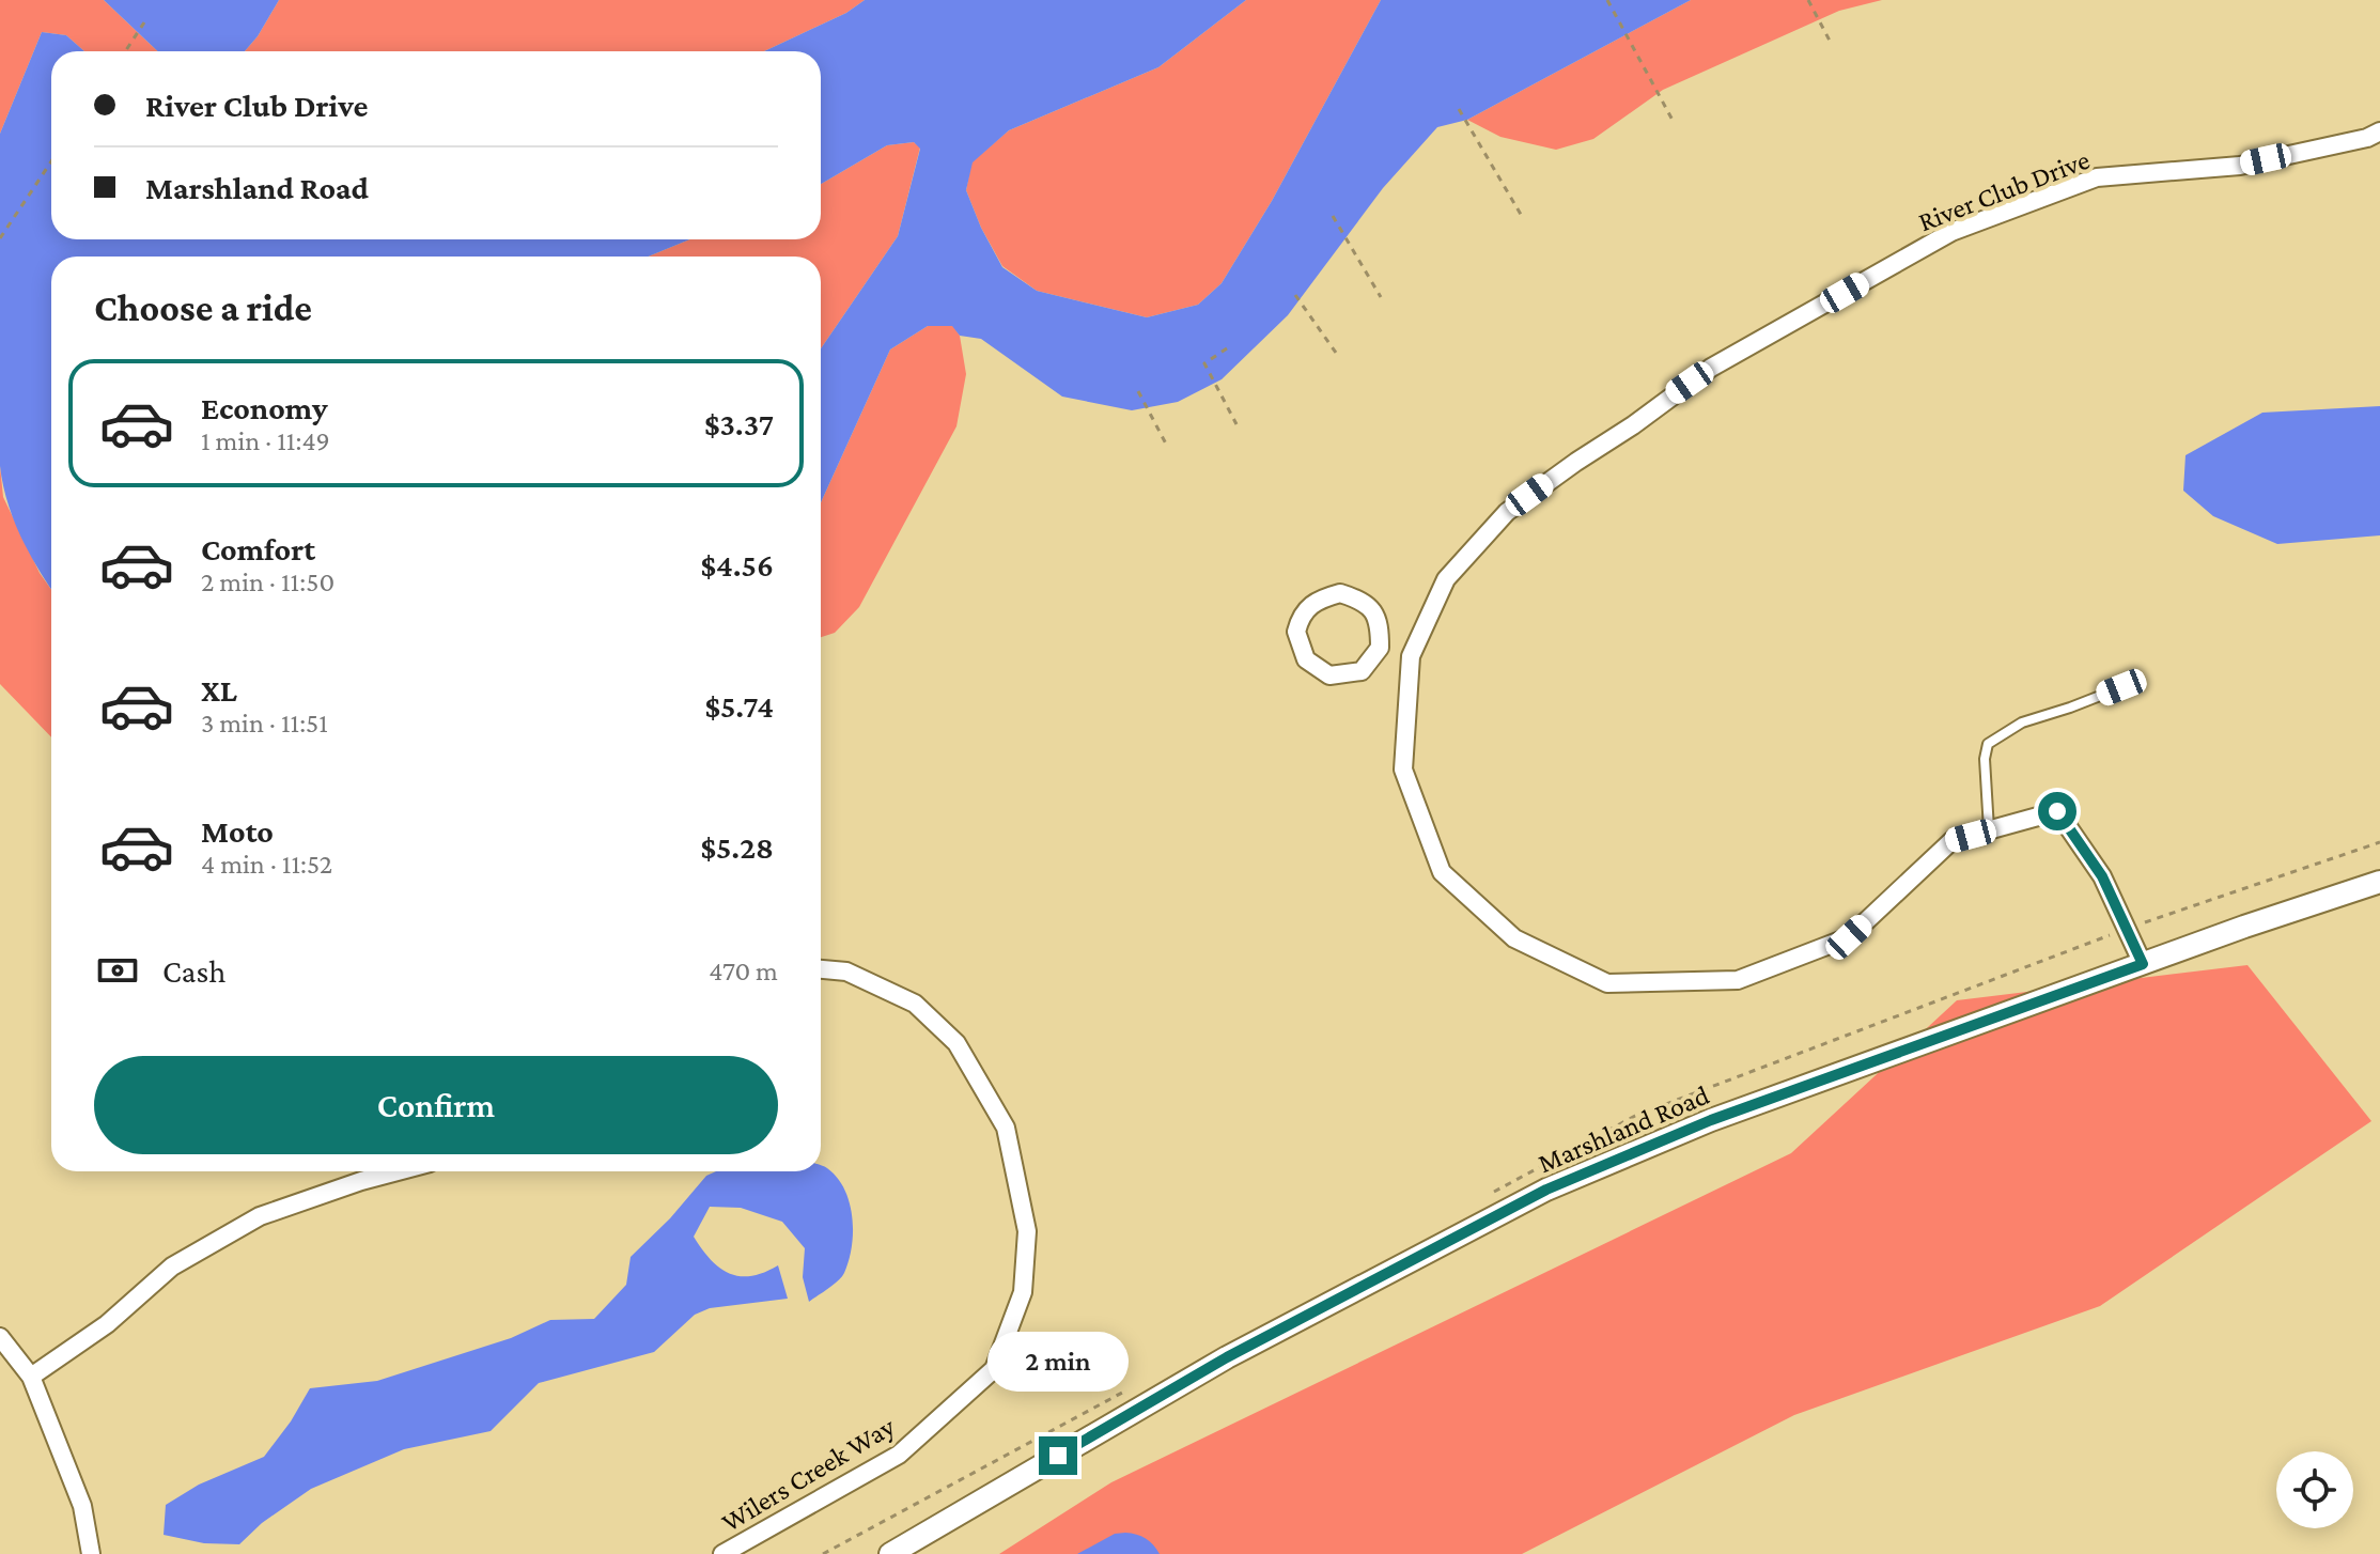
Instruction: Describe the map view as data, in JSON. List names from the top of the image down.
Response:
{
  "streets": {
    "street": ["River Club Drive", "Marshland Road", "Wilers Creek Way"]
  },
  "crossings": [
    ["River Club Drive", "Marshland Road"]
  ],
  "page": {
    "banner": ["River Club Drive", "Marshland Road"],
    "heading": "Choose a ride",
    "list": [
      {
        "name": "Economy",
        "note": "1 min · 11:49",
        "value": "$3.37"
      },
      {
        "name": "Comfort",
        "note": "2 min · 11:50",
        "value": "$4.56"
      },
      {
        "name": "XL",
        "note": "3 min · 11:51",
        "value": "$5.74"
      },
      {
        "name": "Moto",
        "note": "4 min · 11:52",
        "value": "$5.28"
      }
    ],
    "pay": ["Cash", "470 m"],
    "buttons": "Confirm",
    "bubble": "2 min"
  }
}
